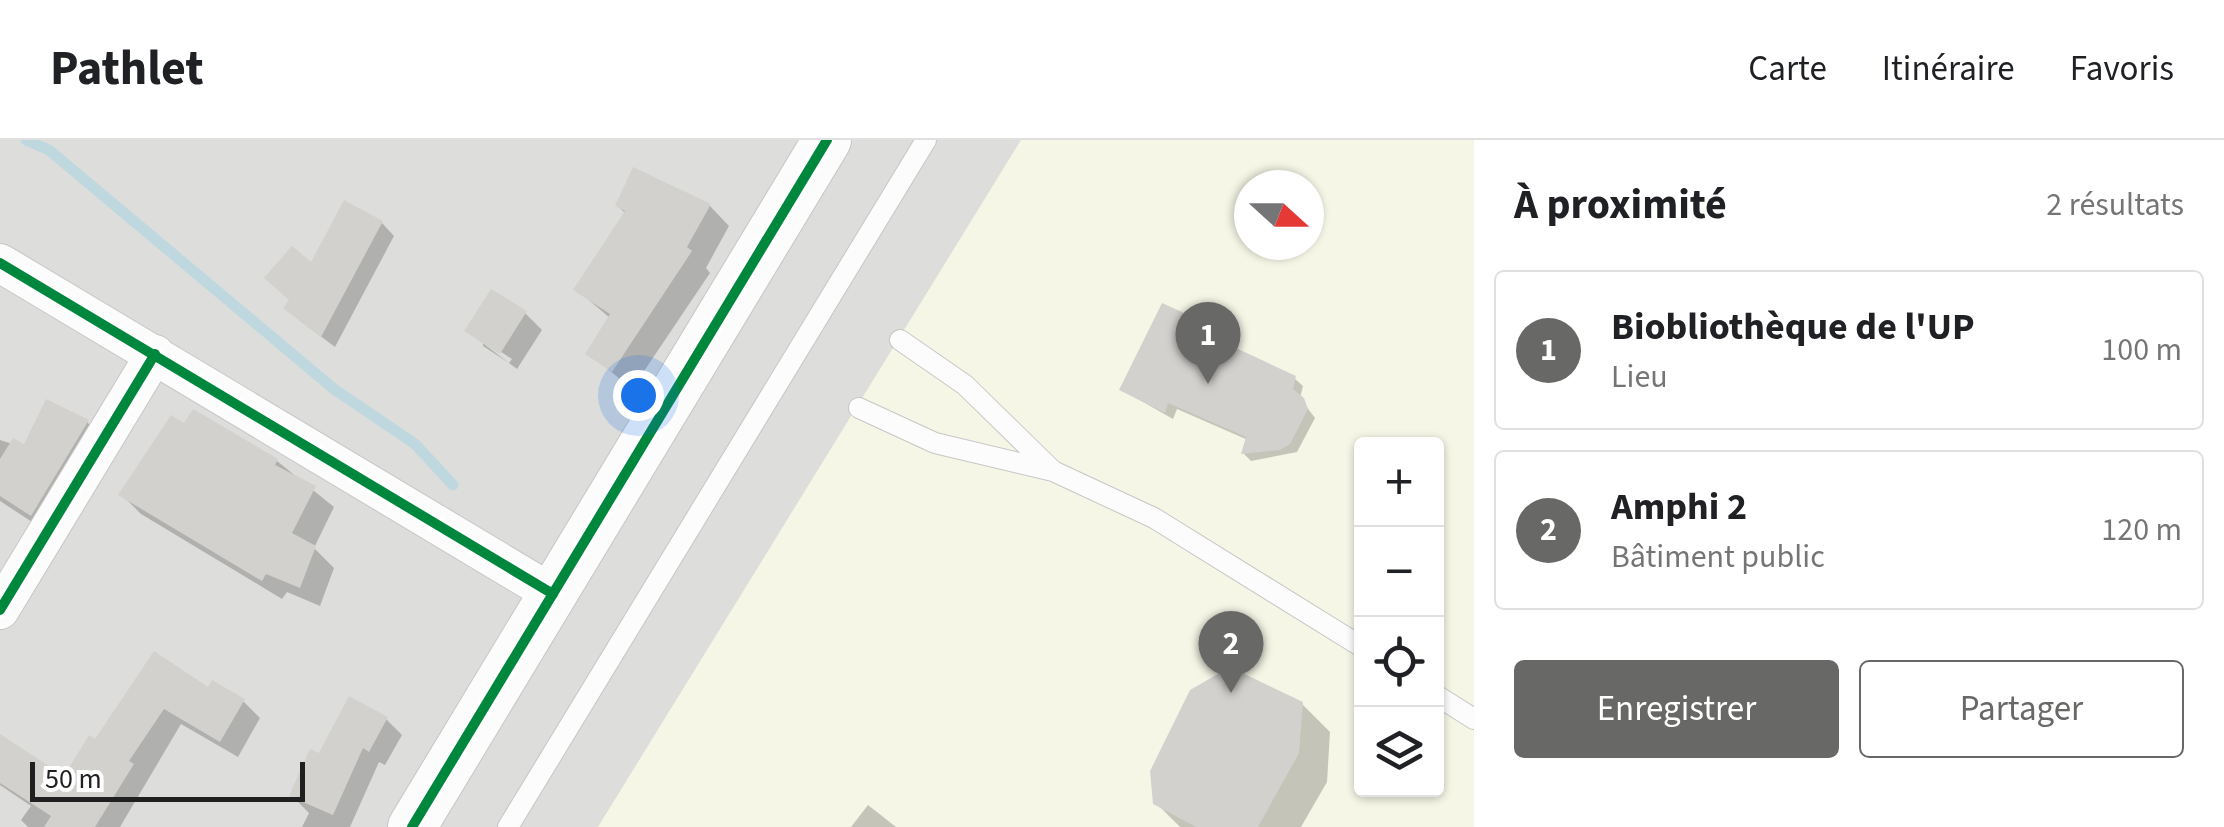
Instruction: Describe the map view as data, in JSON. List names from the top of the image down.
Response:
{
  "scale_bar": "50 m",
  "north": "right",
  "page": {
    "header": "Pathlet",
    "nav": ["Carte", "Itinéraire", "Favoris"],
    "heading": ["À proximité", "2 résultats"],
    "list": [
      {
        "mark": "1",
        "name": "Biobliothèque de l'UP",
        "note": "Lieu",
        "value": "100 m"
      },
      {
        "mark": "2",
        "name": "Amphi 2",
        "note": "Bâtiment public",
        "value": "120 m"
      }
    ],
    "pins": ["1", "2"],
    "map_buttons": ["+", "−"],
    "buttons": ["Enregistrer", "Partager"],
    "scale": "50 m"
  }
}
